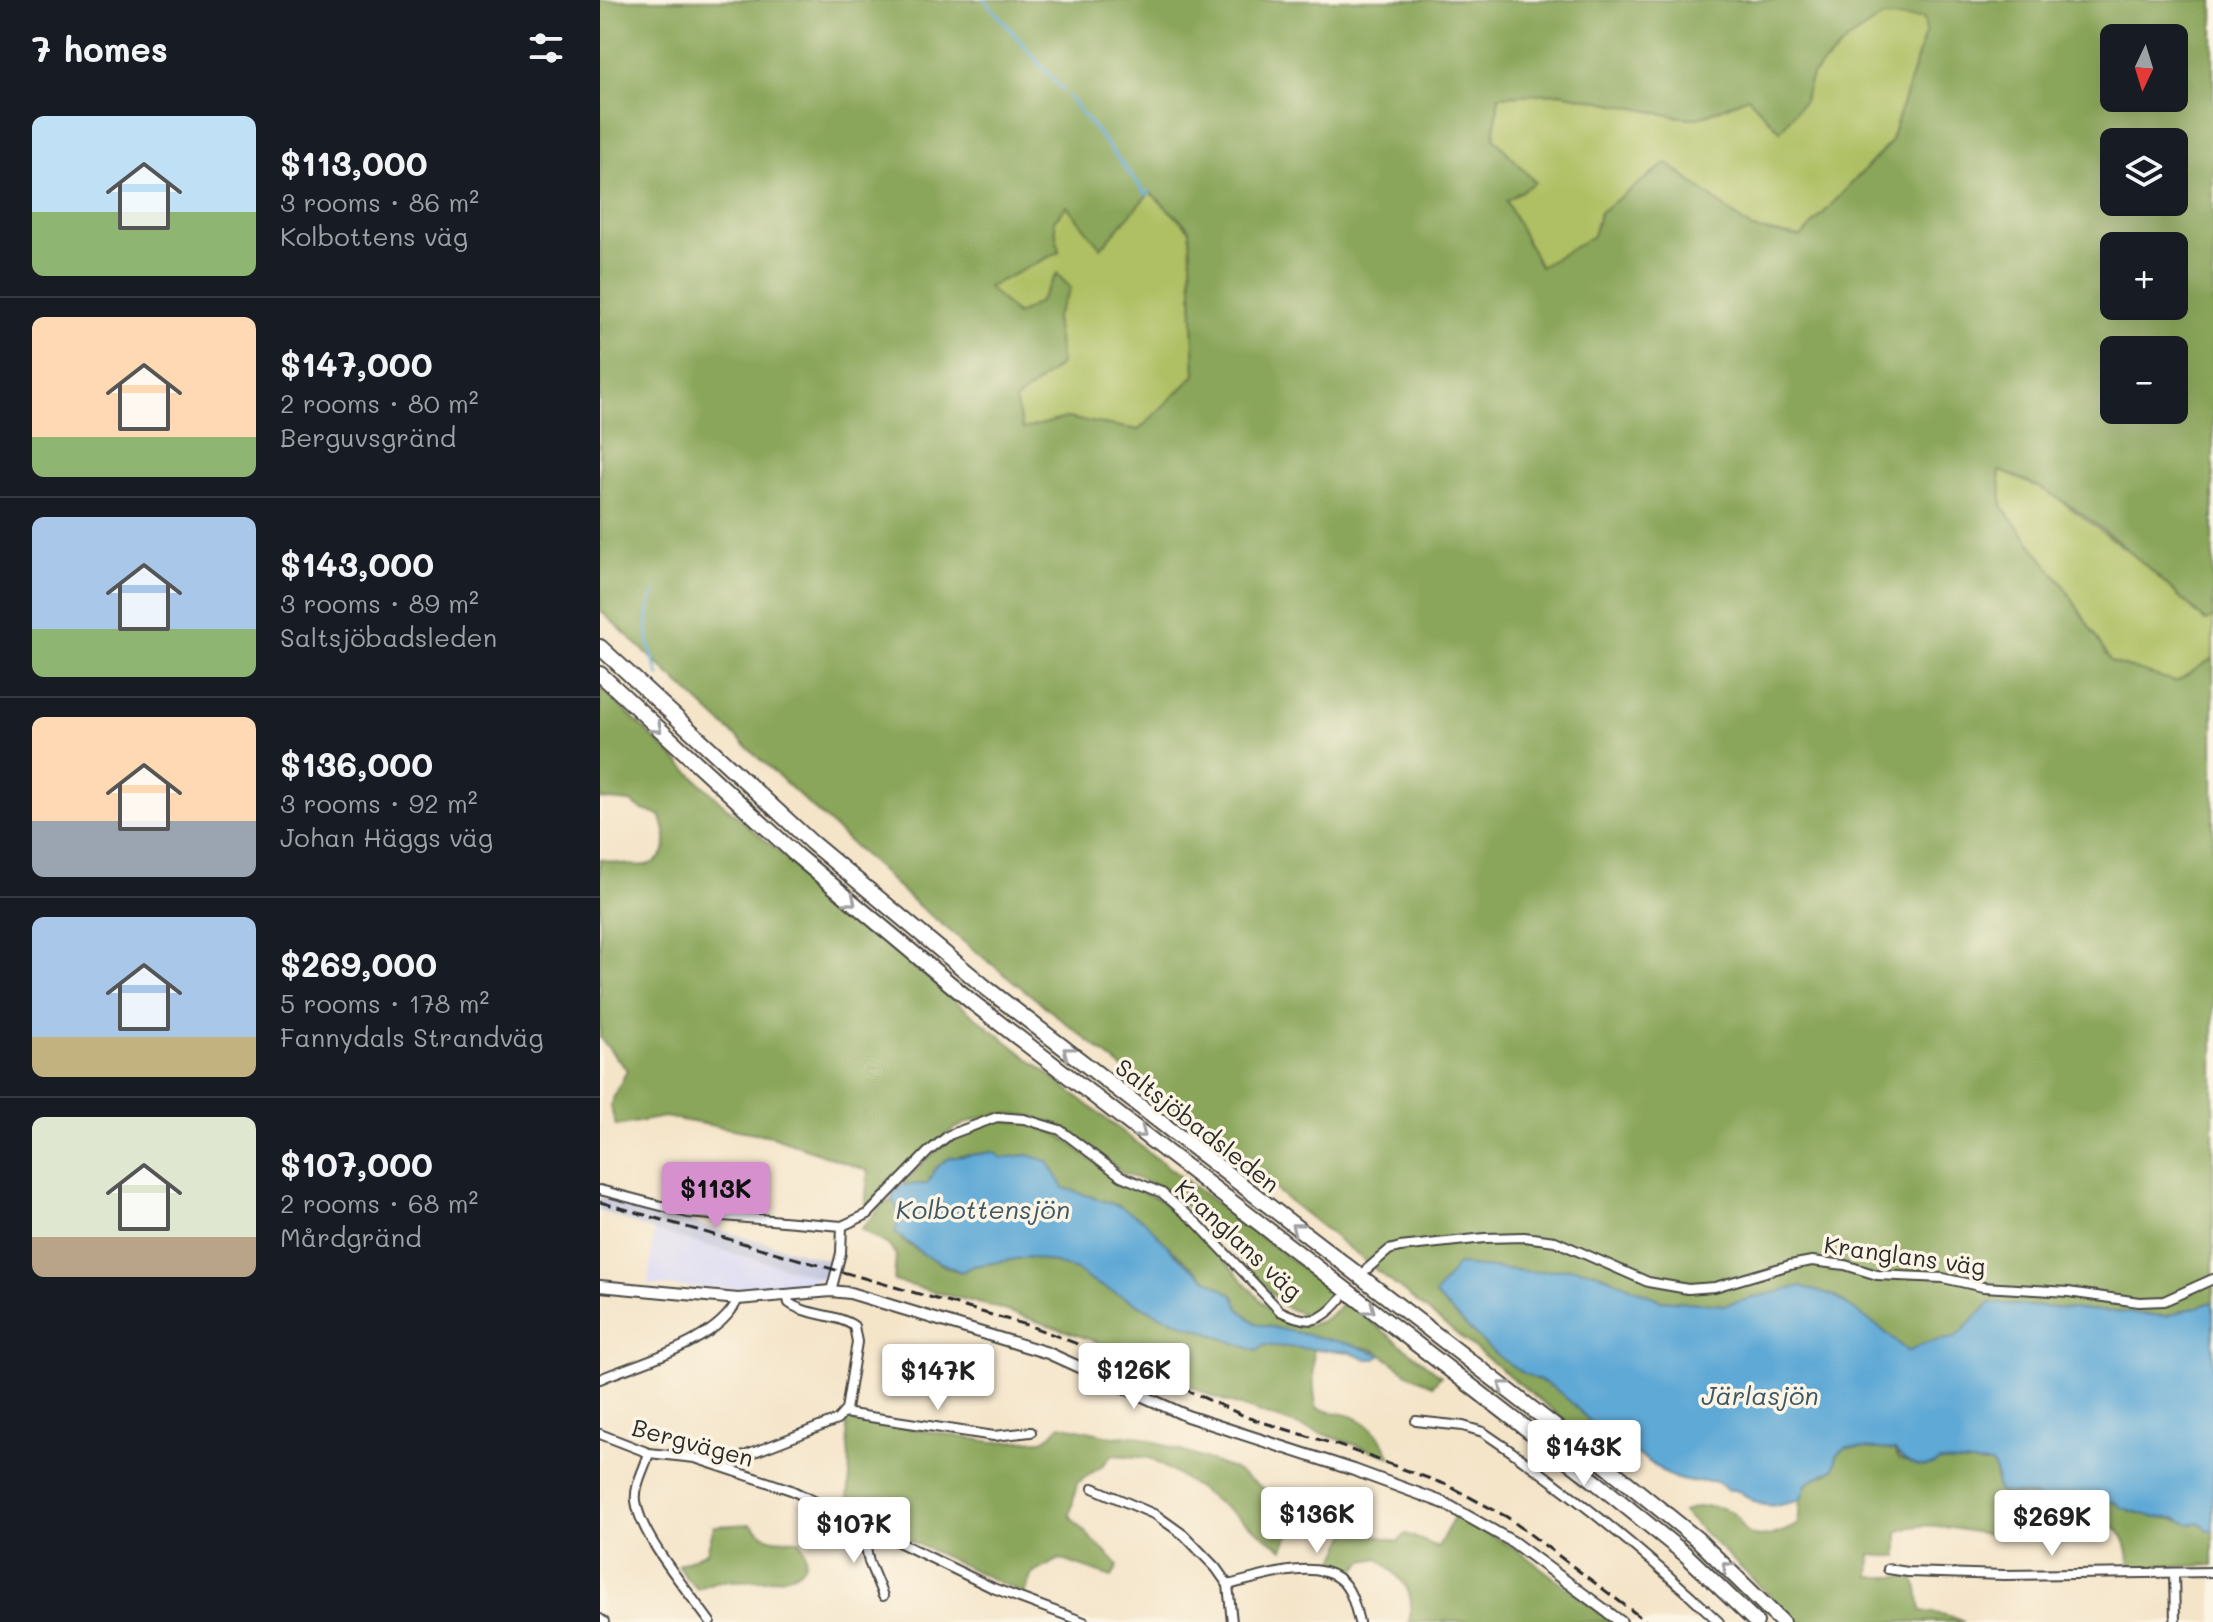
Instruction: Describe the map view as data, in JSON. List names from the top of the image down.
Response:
{
  "streets": {
    "highway": ["Saltsjöbadsleden"],
    "street": ["Kranglans väg", "Bergvägen"]
  },
  "water": ["Kolbottensjön", "Järlasjön"],
  "north": "bottom",
  "page": {
    "heading": "7 homes",
    "map_buttons": ["+", "−"],
    "list": [
      {
        "name": "$113,000",
        "note": "3 rooms · 86 m² · Kolbottens väg"
      },
      {
        "name": "$147,000",
        "note": "2 rooms · 80 m² · Berguvsgränd"
      },
      {
        "name": "$143,000",
        "note": "3 rooms · 89 m² · Saltsjöbadsleden"
      },
      {
        "name": "$136,000",
        "note": "3 rooms · 92 m² · Johan Häggs väg"
      },
      {
        "name": "$269,000",
        "note": "5 rooms · 178 m² · Fannydals Strandväg"
      },
      {
        "name": "$107,000",
        "note": "2 rooms · 68 m² · Mårdgränd"
      }
    ],
    "price": [
      "$113K",
      "$126K",
      "$147K",
      "$143K",
      "$136K",
      "$269K",
      "$107K"
    ]
  }
}
